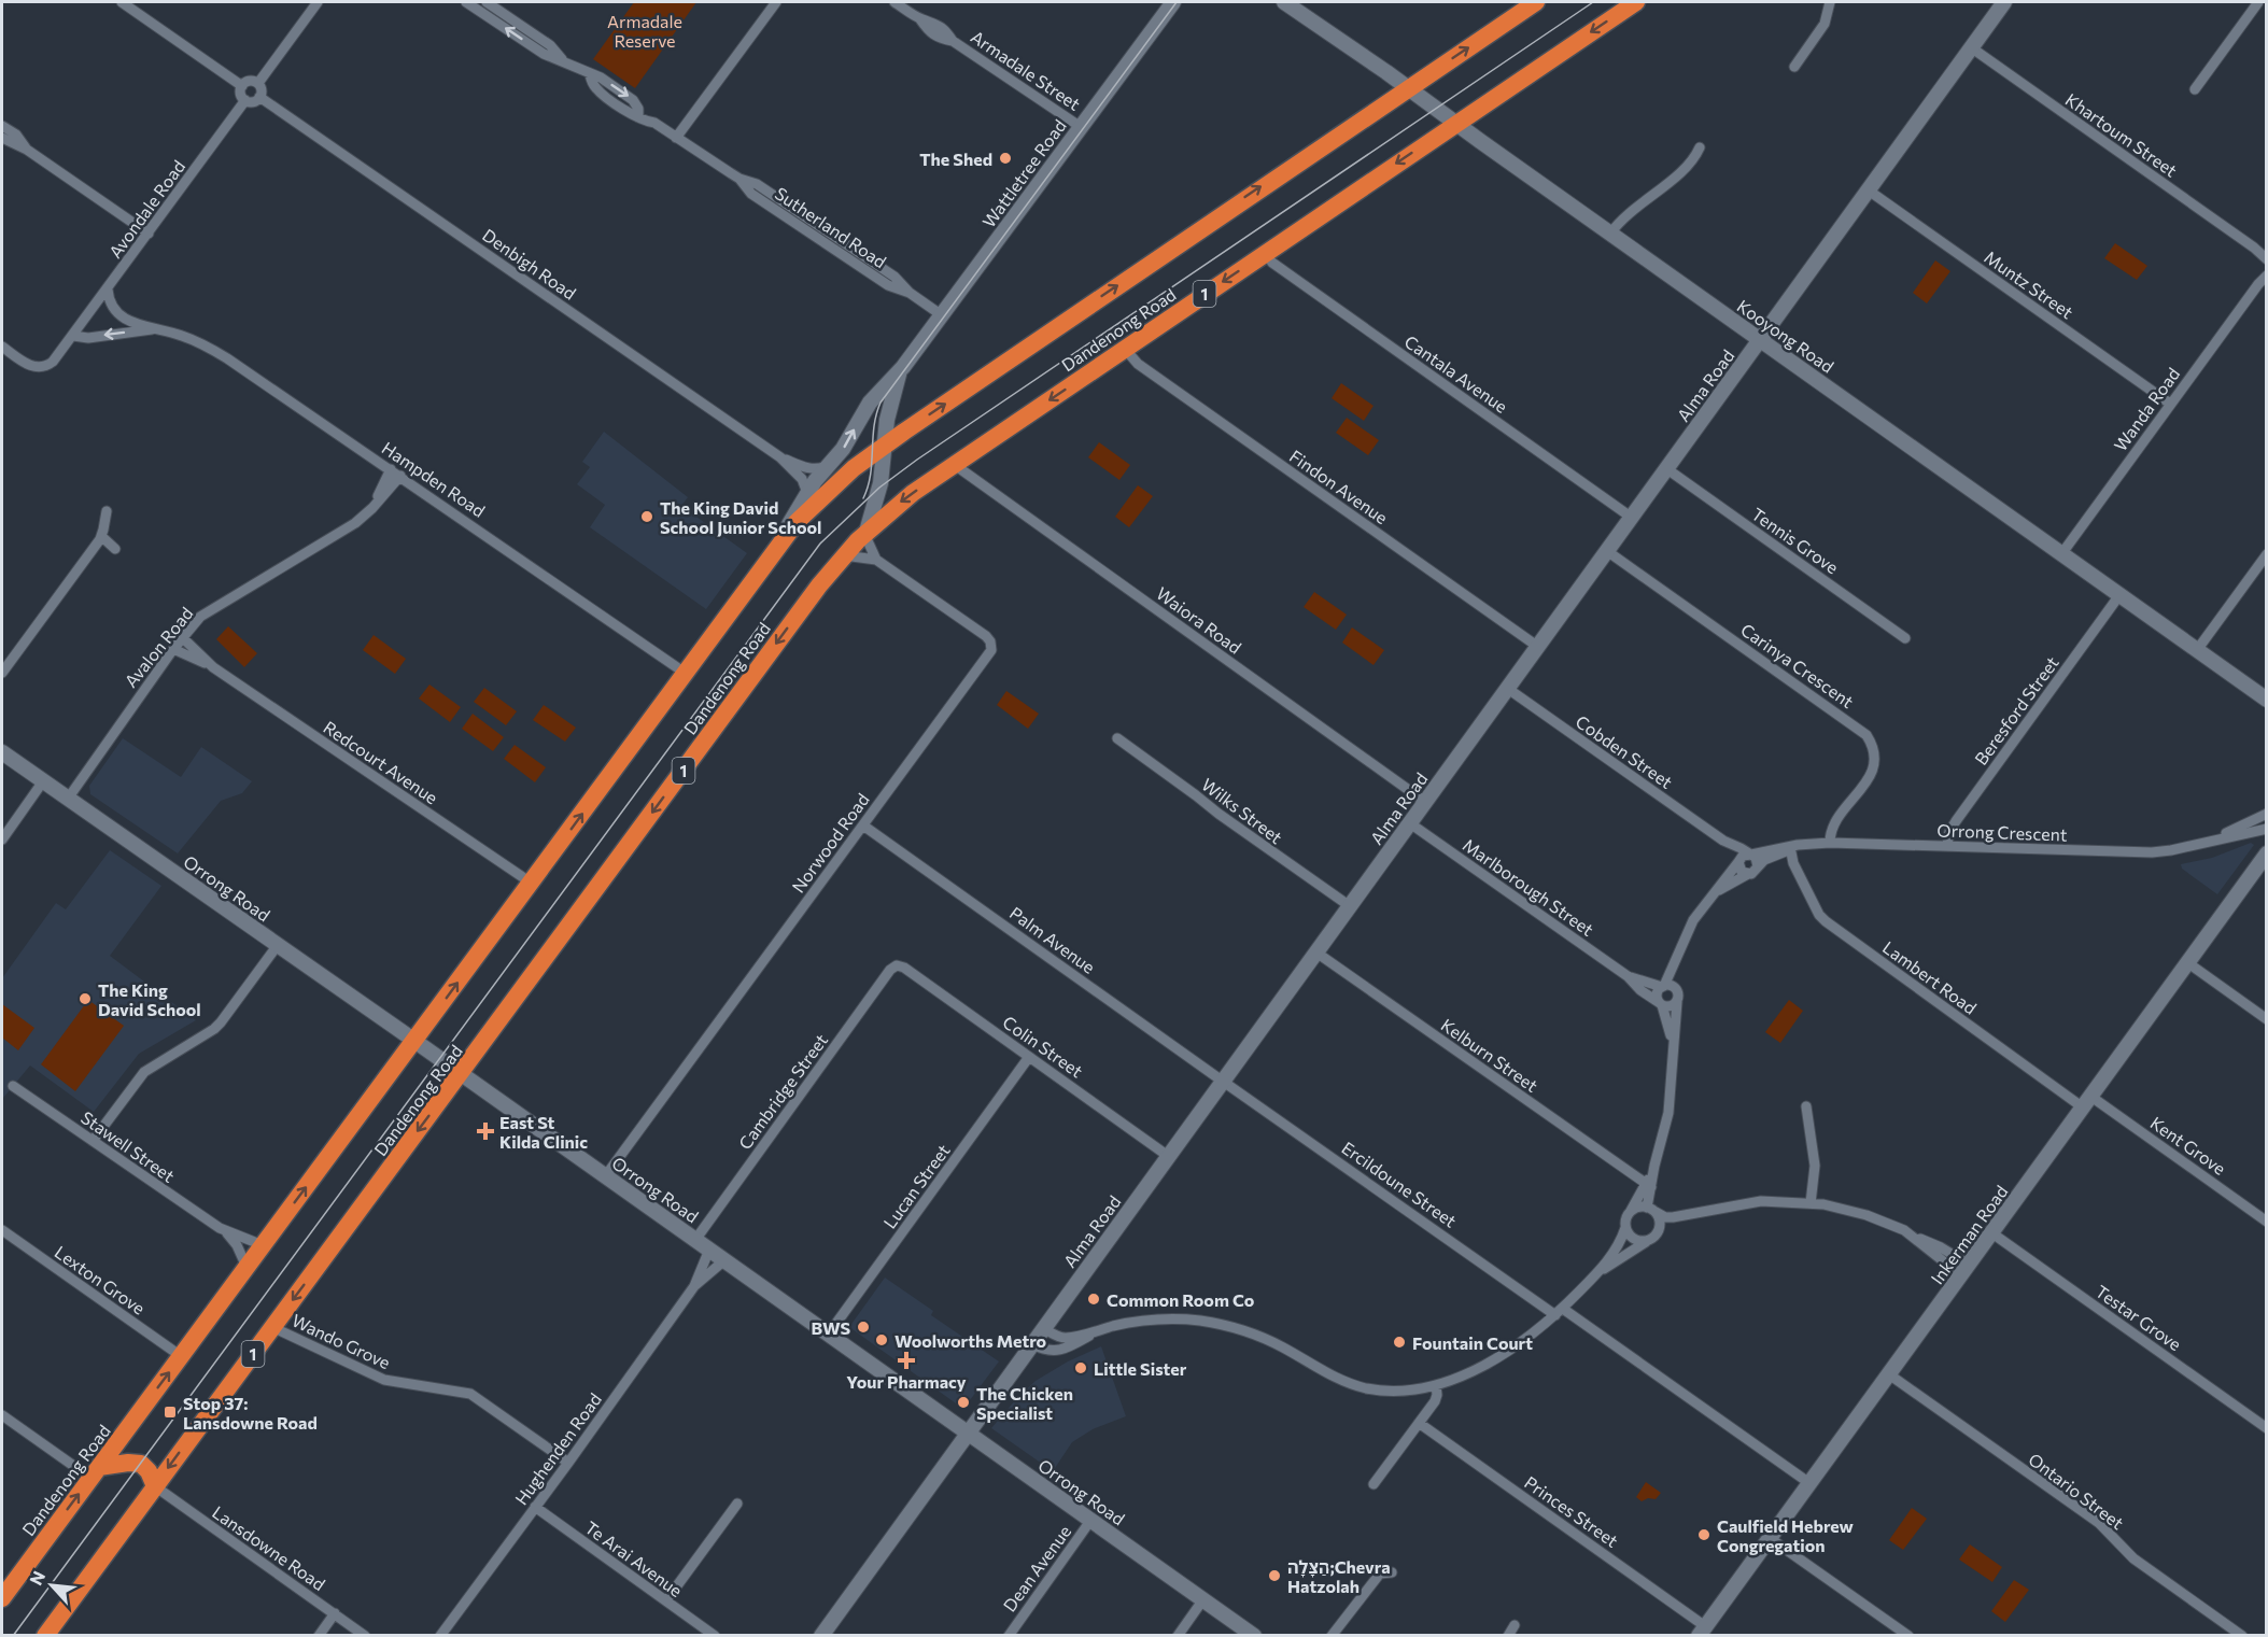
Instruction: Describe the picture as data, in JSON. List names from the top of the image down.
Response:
{
  "streets": {
    "highway": ["1", "Dandenong Road"],
    "street": [
      "Armadale Street",
      "Khartoum Street",
      "Wattletree Road",
      "Avondale Road",
      "Sutherland Road",
      "Denbigh Road",
      "Muntz Street",
      "Kooyong Road",
      "Cantala Avenue",
      "Alma Road",
      "Wanda Road",
      "Hampden Road",
      "Findon Avenue",
      "Tennis Grove",
      "Waiora Road",
      "Avalon Road",
      "Carinya Crescent",
      "Beresford Street",
      "Cobden Street",
      "Redcourt Avenue",
      "Wilks Street",
      "Orrong Crescent",
      "Norwood Road",
      "Marlborough Street",
      "Orrong Road",
      "Palm Avenue",
      "Lambert Road",
      "Colin Street",
      "Kelburn Street",
      "Cambridge Street",
      "Kent Grove",
      "Stawell Street",
      "Ercildoune Street",
      "Lucan Street",
      "Inkerman Road",
      "Lexton Grove",
      "Testar Grove",
      "Wando Grove",
      "Hughenden Road",
      "Ontario Street",
      "Princes Street",
      "Lansdowne Road",
      "Te Arai Avenue",
      "Dean Avenue"
    ]
  },
  "crossings": [
    ["Armadale Street", "Wattletree Road"],
    ["Khartoum Street", "Alma Road"],
    ["Wattletree Road", "Sutherland Road"],
    ["Wattletree Road", "Denbigh Road"],
    ["Wattletree Road", "Dandenong Road"],
    ["Avondale Road", "Denbigh Road"],
    ["Avondale Road", "Hampden Road"],
    ["Muntz Street", "Alma Road"],
    ["Muntz Street", "Wanda Road"],
    ["Dandenong Road", "Kooyong Road"],
    ["Dandenong Road", "Cantala Avenue"],
    ["Dandenong Road", "Hampden Road"],
    ["Dandenong Road", "Findon Avenue"],
    ["Dandenong Road", "Waiora Road"],
    ["Dandenong Road", "Redcourt Avenue"],
    ["Dandenong Road", "Norwood Road"],
    ["Dandenong Road", "Orrong Road"],
    ["Dandenong Road", "Stawell Street"],
    ["Dandenong Road", "Lexton Grove"],
    ["Dandenong Road", "Wando Grove"],
    ["Dandenong Road", "Lansdowne Road"],
    ["Kooyong Road", "Alma Road"],
    ["Kooyong Road", "Wanda Road"],
    ["Kooyong Road", "Beresford Street"],
    ["Cantala Avenue", "Alma Road"],
    ["Alma Road", "Findon Avenue"],
    ["Alma Road", "Tennis Grove"],
    ["Alma Road", "Waiora Road"],
    ["Alma Road", "Carinya Crescent"],
    ["Alma Road", "Cobden Street"],
    ["Alma Road", "Wilks Street"],
    ["Alma Road", "Marlborough Street"],
    ["Alma Road", "Orrong Road"],
    ["Alma Road", "Palm Avenue"],
    ["Alma Road", "Colin Street"],
    ["Alma Road", "Kelburn Street"],
    ["Alma Road", "Ercildoune Street"],
    ["Hampden Road", "Avalon Road"],
    ["Avalon Road", "Redcourt Avenue"],
    ["Avalon Road", "Orrong Road"],
    ["Carinya Crescent", "Orrong Crescent"],
    ["Beresford Street", "Orrong Crescent"],
    ["Cobden Street", "Orrong Crescent"],
    ["Orrong Crescent", "Lambert Road"],
    ["Norwood Road", "Orrong Road"],
    ["Norwood Road", "Palm Avenue"],
    ["Orrong Road", "Cambridge Street"],
    ["Orrong Road", "Lucan Street"],
    ["Orrong Road", "Hughenden Road"],
    ["Orrong Road", "Dean Avenue"],
    ["Palm Avenue", "Ercildoune Street"],
    ["Lambert Road", "Kent Grove"],
    ["Lambert Road", "Inkerman Road"],
    ["Colin Street", "Cambridge Street"],
    ["Colin Street", "Lucan Street"],
    ["Kent Grove", "Inkerman Road"],
    ["Ercildoune Street", "Inkerman Road"],
    ["Inkerman Road", "Testar Grove"],
    ["Inkerman Road", "Ontario Street"],
    ["Inkerman Road", "Princes Street"],
    ["Wando Grove", "Hughenden Road"],
    ["Hughenden Road", "Te Arai Avenue"]
  ],
  "parks": ["Armadale Reserve"],
  "places": {
    "other": [
      "The Shed",
      "The King David School Junior School",
      "The King David School",
      "Common Room Co",
      "BWS",
      "Woolworths Metro",
      "Fountain Court",
      "Little Sister",
      "The Chicken Specialist",
      "Caulfield Hebrew Congregation",
      "הַצָּלָה;Chevra Hatzolah"
    ],
    "health": ["East St Kilda Clinic", "Your Pharmacy"],
    "transit": ["Stop 37: Lansdowne Road"]
  },
  "north": "top left"
}
